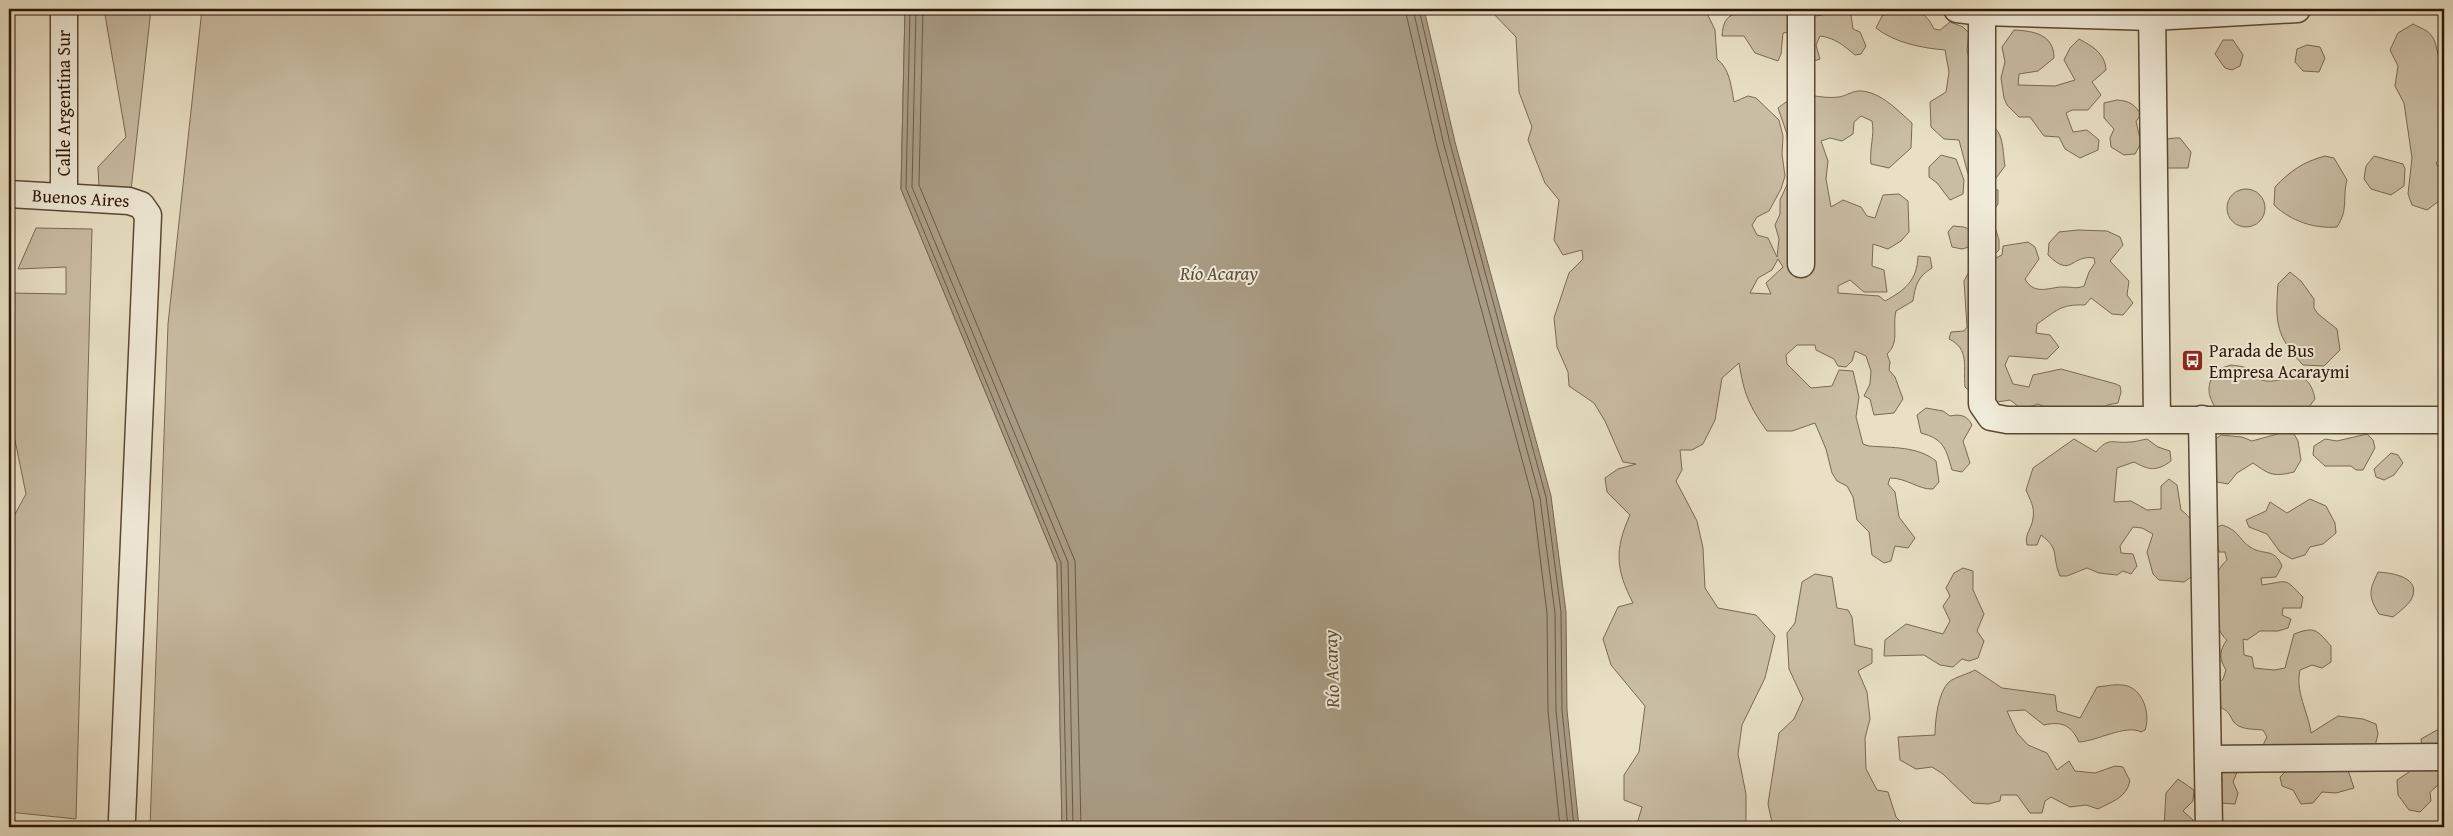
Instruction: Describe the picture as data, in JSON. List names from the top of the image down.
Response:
{
  "streets": {
    "street": ["Calle Argentina Sur", "Buenos Aires"]
  },
  "crossings": [
    ["Calle Argentina Sur", "Buenos Aires"]
  ],
  "water": ["Río Acaray"],
  "places": {
    "bus stop": ["Parada de Bus Empresa Acaraymi"]
  }
}
